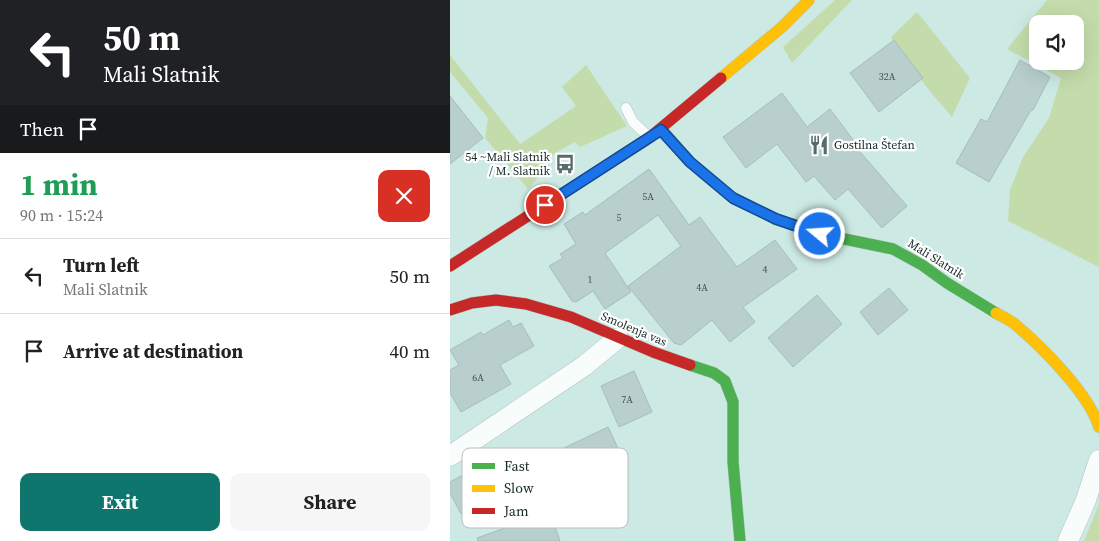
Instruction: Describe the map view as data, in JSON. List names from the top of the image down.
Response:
{
  "streets": {
    "street": ["Mali Slatnik", "Smolenja vas"]
  },
  "places": {
    "restaurant": ["Gostilna Štefan"],
    "bus stop": ["54 ~Mali Slatnik / M. Slatnik"]
  },
  "house_numbers": [
    "32A",
    "5A",
    "5",
    "4",
    "1",
    "4A",
    "6A",
    "7A"
  ],
  "legend": ["Fast", "Slow", "Jam"],
  "page": {
    "turn": ["50 m", "Mali Slatnik"],
    "then": "Then",
    "heading": ["1 min", "90 m · 15:24"],
    "list": [
      {
        "name": "Turn left",
        "note": "Mali Slatnik",
        "value": "50 m"
      },
      {
        "name": "Arrive at destination",
        "value": "40 m"
      }
    ],
    "buttons": ["Exit", "Share"]
  }
}
